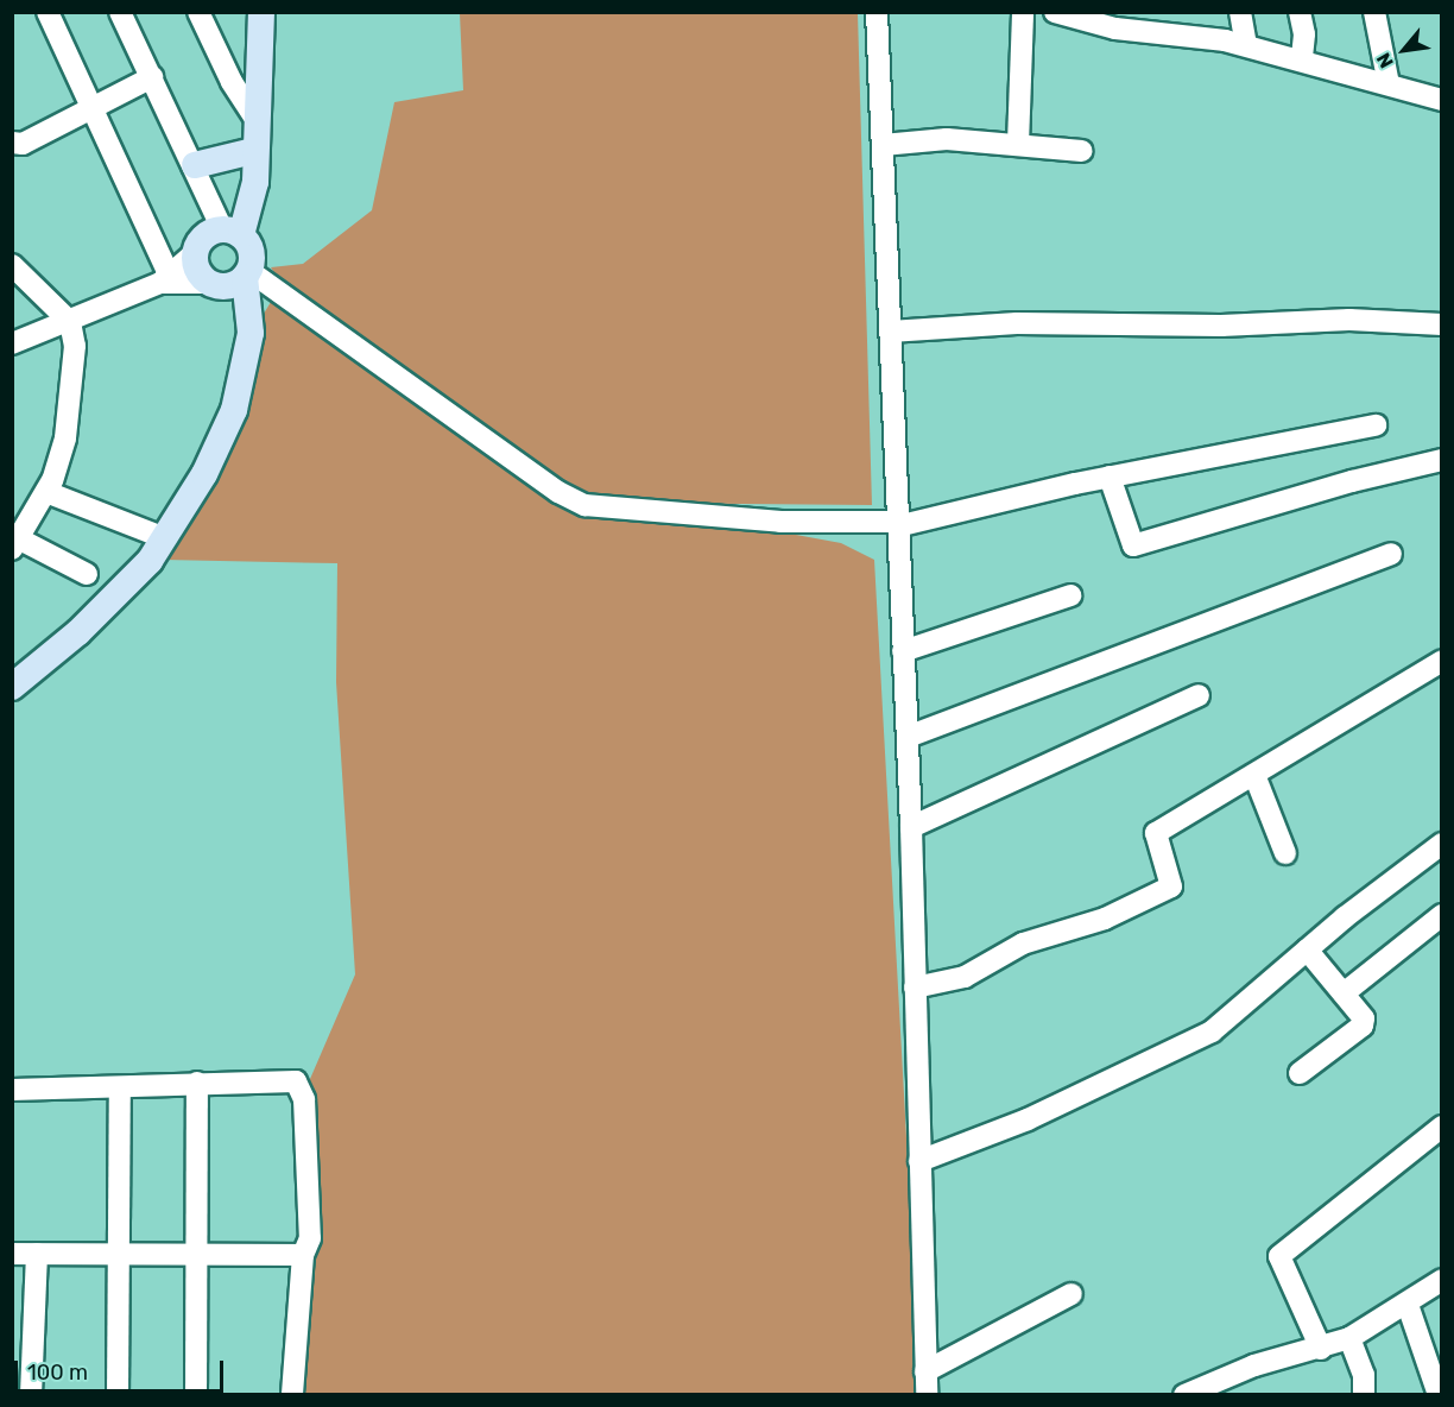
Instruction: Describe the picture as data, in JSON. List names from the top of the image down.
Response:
{
  "scale_bar": "100 m",
  "north": "bottom left"
}
